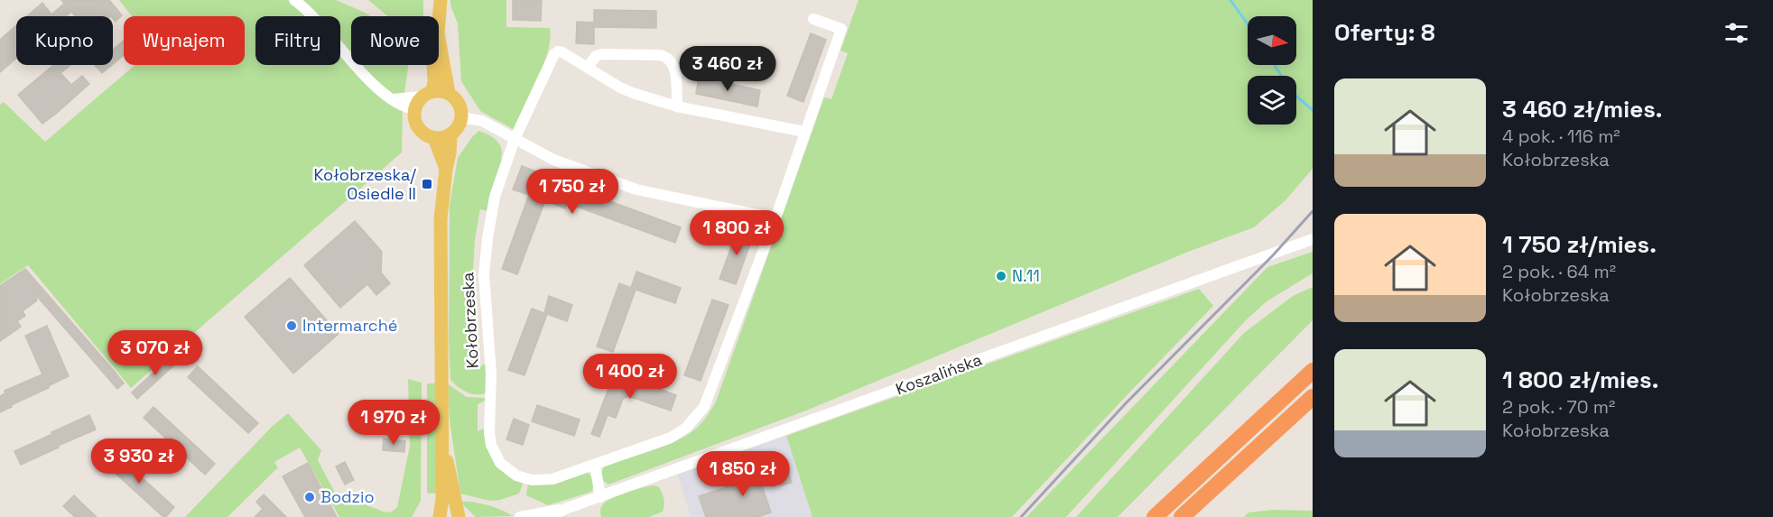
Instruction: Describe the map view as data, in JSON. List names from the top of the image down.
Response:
{
  "streets": {
    "main road": ["Kołobrzeska"],
    "street": ["Koszalińska"]
  },
  "places": {
    "transit": ["Kołobrzeska/ Osiedle II"],
    "other": ["N.11", "Intermarché", "Bodzio"]
  },
  "north": "right",
  "page": {
    "heading": "Oferty: 8",
    "chip": [
      "Kupno",
      "Wynajem",
      "Filtry",
      "Nowe"
    ],
    "price": [
      "3 460 zł",
      "1 750 zł",
      "1 800 zł",
      "3 070 zł",
      "1 400 zł",
      "1 970 zł",
      "3 930 zł",
      "1 850 zł"
    ],
    "list": [
      {
        "name": "3 460 zł/mies.",
        "note": "4 pok. · 116 m² · Kołobrzeska"
      },
      {
        "name": "1 750 zł/mies.",
        "note": "2 pok. · 64 m² · Kołobrzeska"
      },
      {
        "name": "1 800 zł/mies.",
        "note": "2 pok. · 70 m² · Kołobrzeska"
      }
    ]
  }
}
